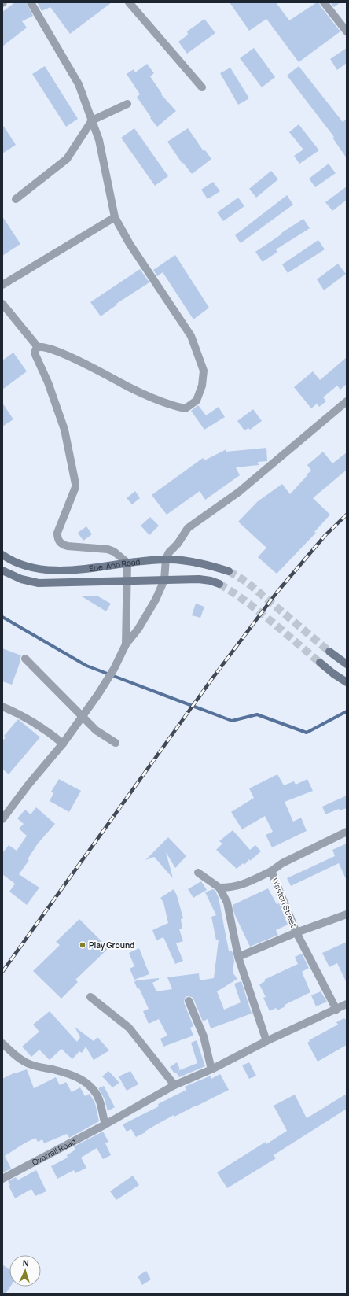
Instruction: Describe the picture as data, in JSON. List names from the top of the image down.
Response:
{
  "streets": {
    "main road": ["Ebe-Ano Road"],
    "street": ["Waston Street", "Overrail Road"]
  },
  "crossings": [
    ["Waston Street", "Overrail Road"]
  ],
  "places": ["Play Ground"],
  "north": "top"
}
